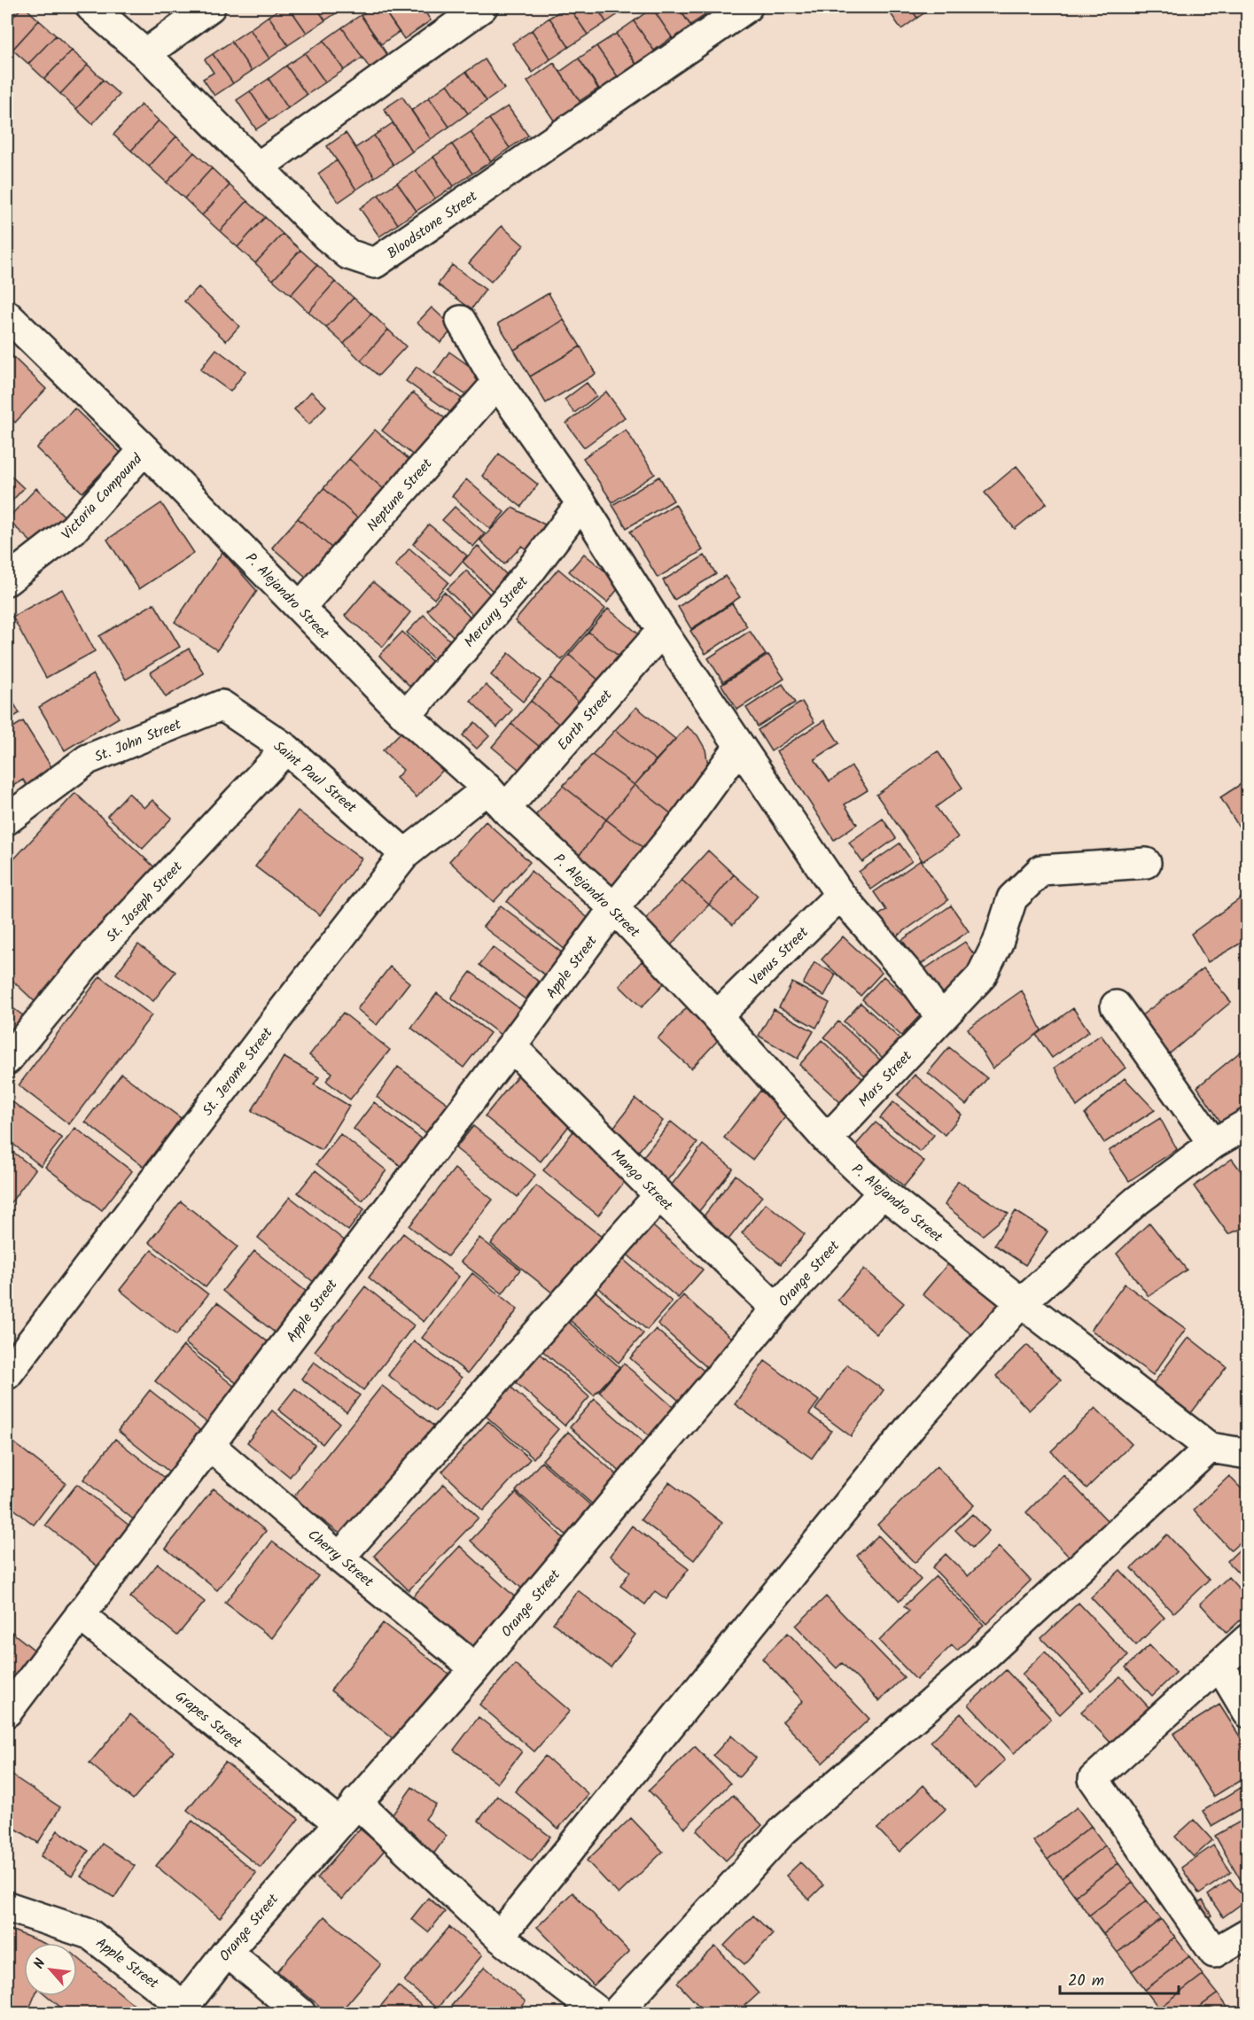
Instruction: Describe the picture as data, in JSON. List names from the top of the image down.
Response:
{
  "streets": {
    "street": [
      "Bloodstone Street",
      "Neptune Street",
      "Victoria Compound",
      "P. Alejandro Street",
      "Mercury Street",
      "Earth Street",
      "St. John Street",
      "Saint Paul Street",
      "St. Joseph Street",
      "Venus Street",
      "Apple Street",
      "St. Jerome Street",
      "Mars Street",
      "Mango Street",
      "Orange Street",
      "Cherry Street",
      "Grapes Street"
    ]
  },
  "crossings": [
    ["Neptune Street", "P. Alejandro Street"],
    ["Victoria Compound", "P. Alejandro Street"],
    ["P. Alejandro Street", "Mercury Street"],
    ["P. Alejandro Street", "Earth Street"],
    ["P. Alejandro Street", "Venus Street"],
    ["P. Alejandro Street", "Apple Street"],
    ["P. Alejandro Street", "St. Jerome Street"],
    ["P. Alejandro Street", "Mars Street"],
    ["P. Alejandro Street", "Orange Street"],
    ["Earth Street", "St. Jerome Street"],
    ["St. John Street", "Saint Paul Street"],
    ["Saint Paul Street", "St. Joseph Street"],
    ["Saint Paul Street", "St. Jerome Street"],
    ["Apple Street", "Mango Street"],
    ["Apple Street", "Orange Street"],
    ["Apple Street", "Cherry Street"],
    ["Apple Street", "Grapes Street"],
    ["Mango Street", "Orange Street"],
    ["Orange Street", "Cherry Street"],
    ["Orange Street", "Grapes Street"]
  ],
  "scale_bar": "20 m",
  "north": "top left"
}
